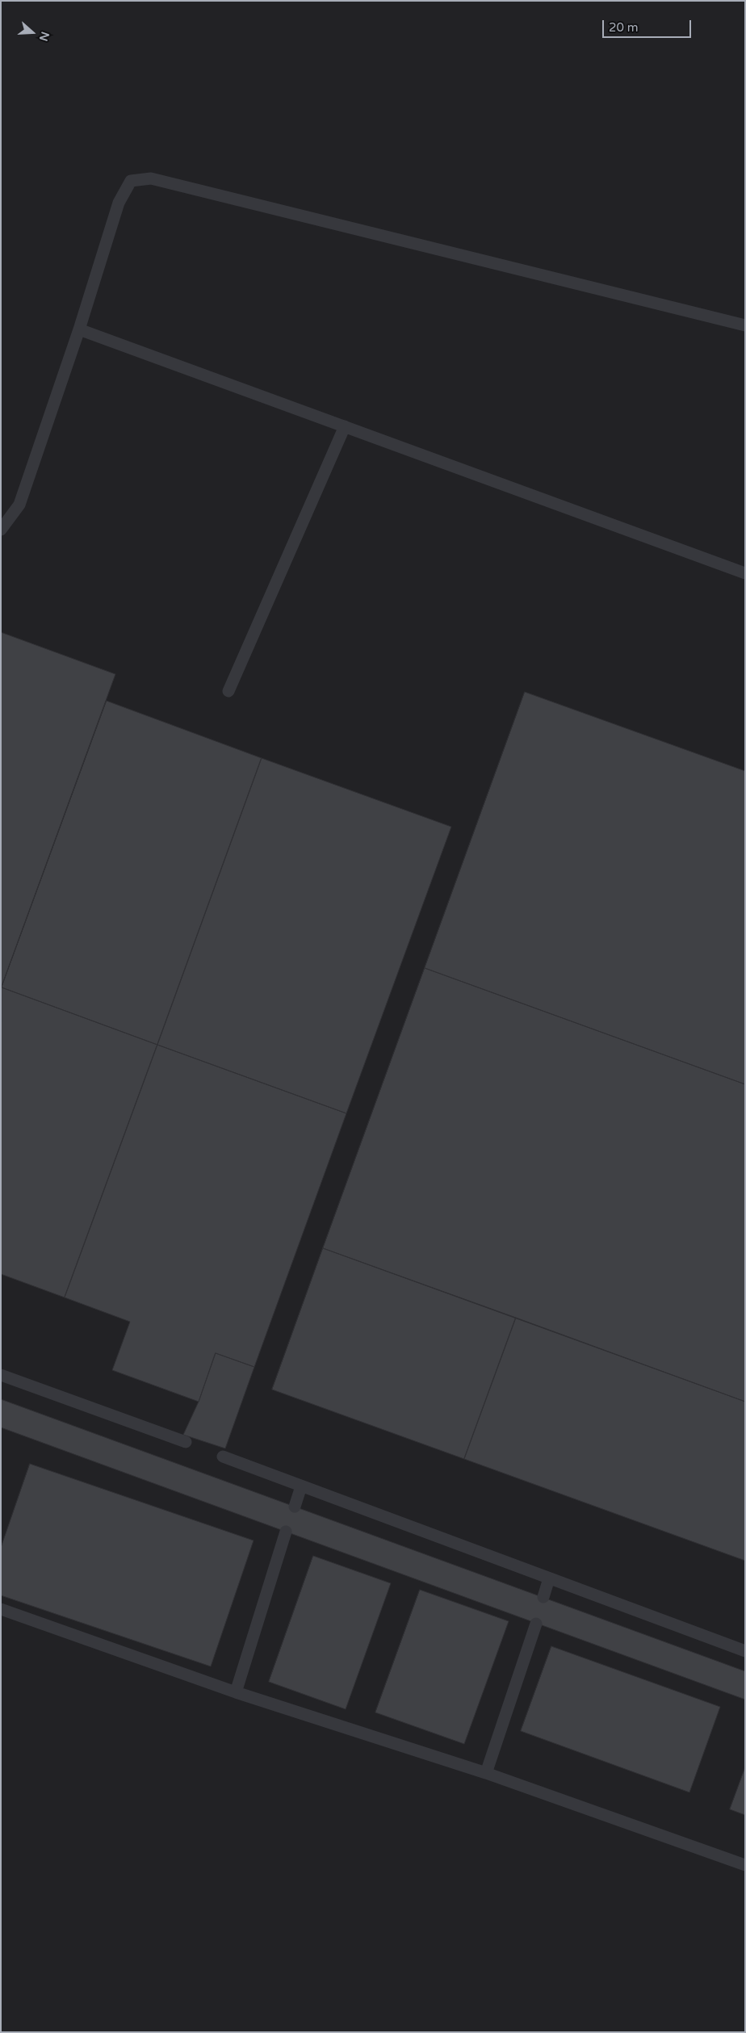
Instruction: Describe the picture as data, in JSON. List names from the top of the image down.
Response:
{
  "scale_bar": "20 m",
  "north": "right"
}
